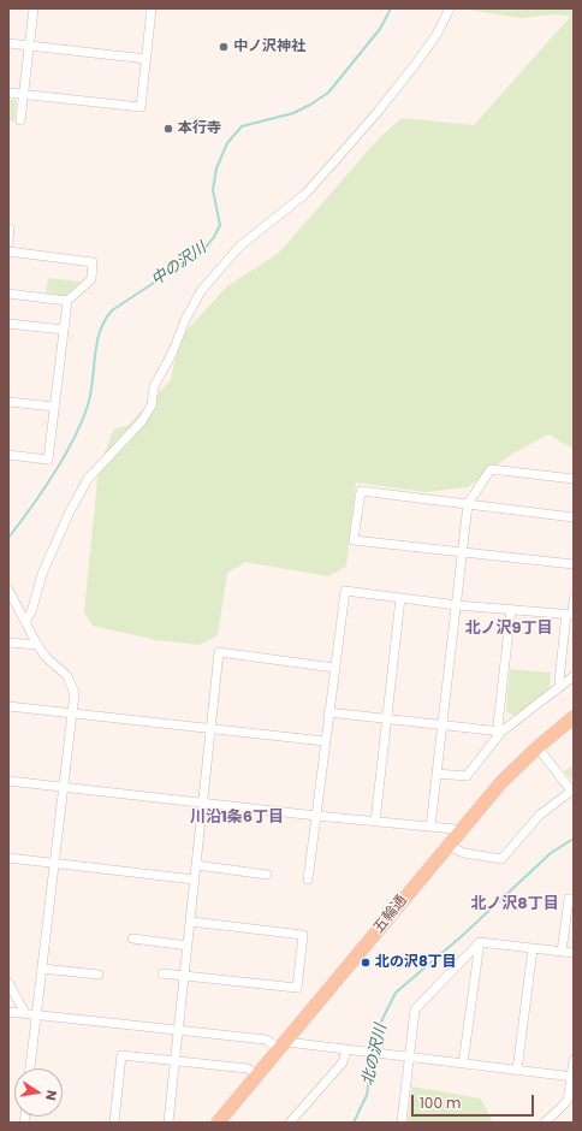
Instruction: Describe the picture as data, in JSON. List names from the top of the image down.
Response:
{
  "streets": {
    "main road": ["五輪通"]
  },
  "districts": ["北ノ沢9丁目", "川沿1条6丁目", "北ノ沢8丁目"],
  "water": ["中の沢川", "北の沢川"],
  "places": ["中ノ沢神社", "本行寺", "北の沢8丁目"],
  "scale_bar": "100 m",
  "north": "right"
}
